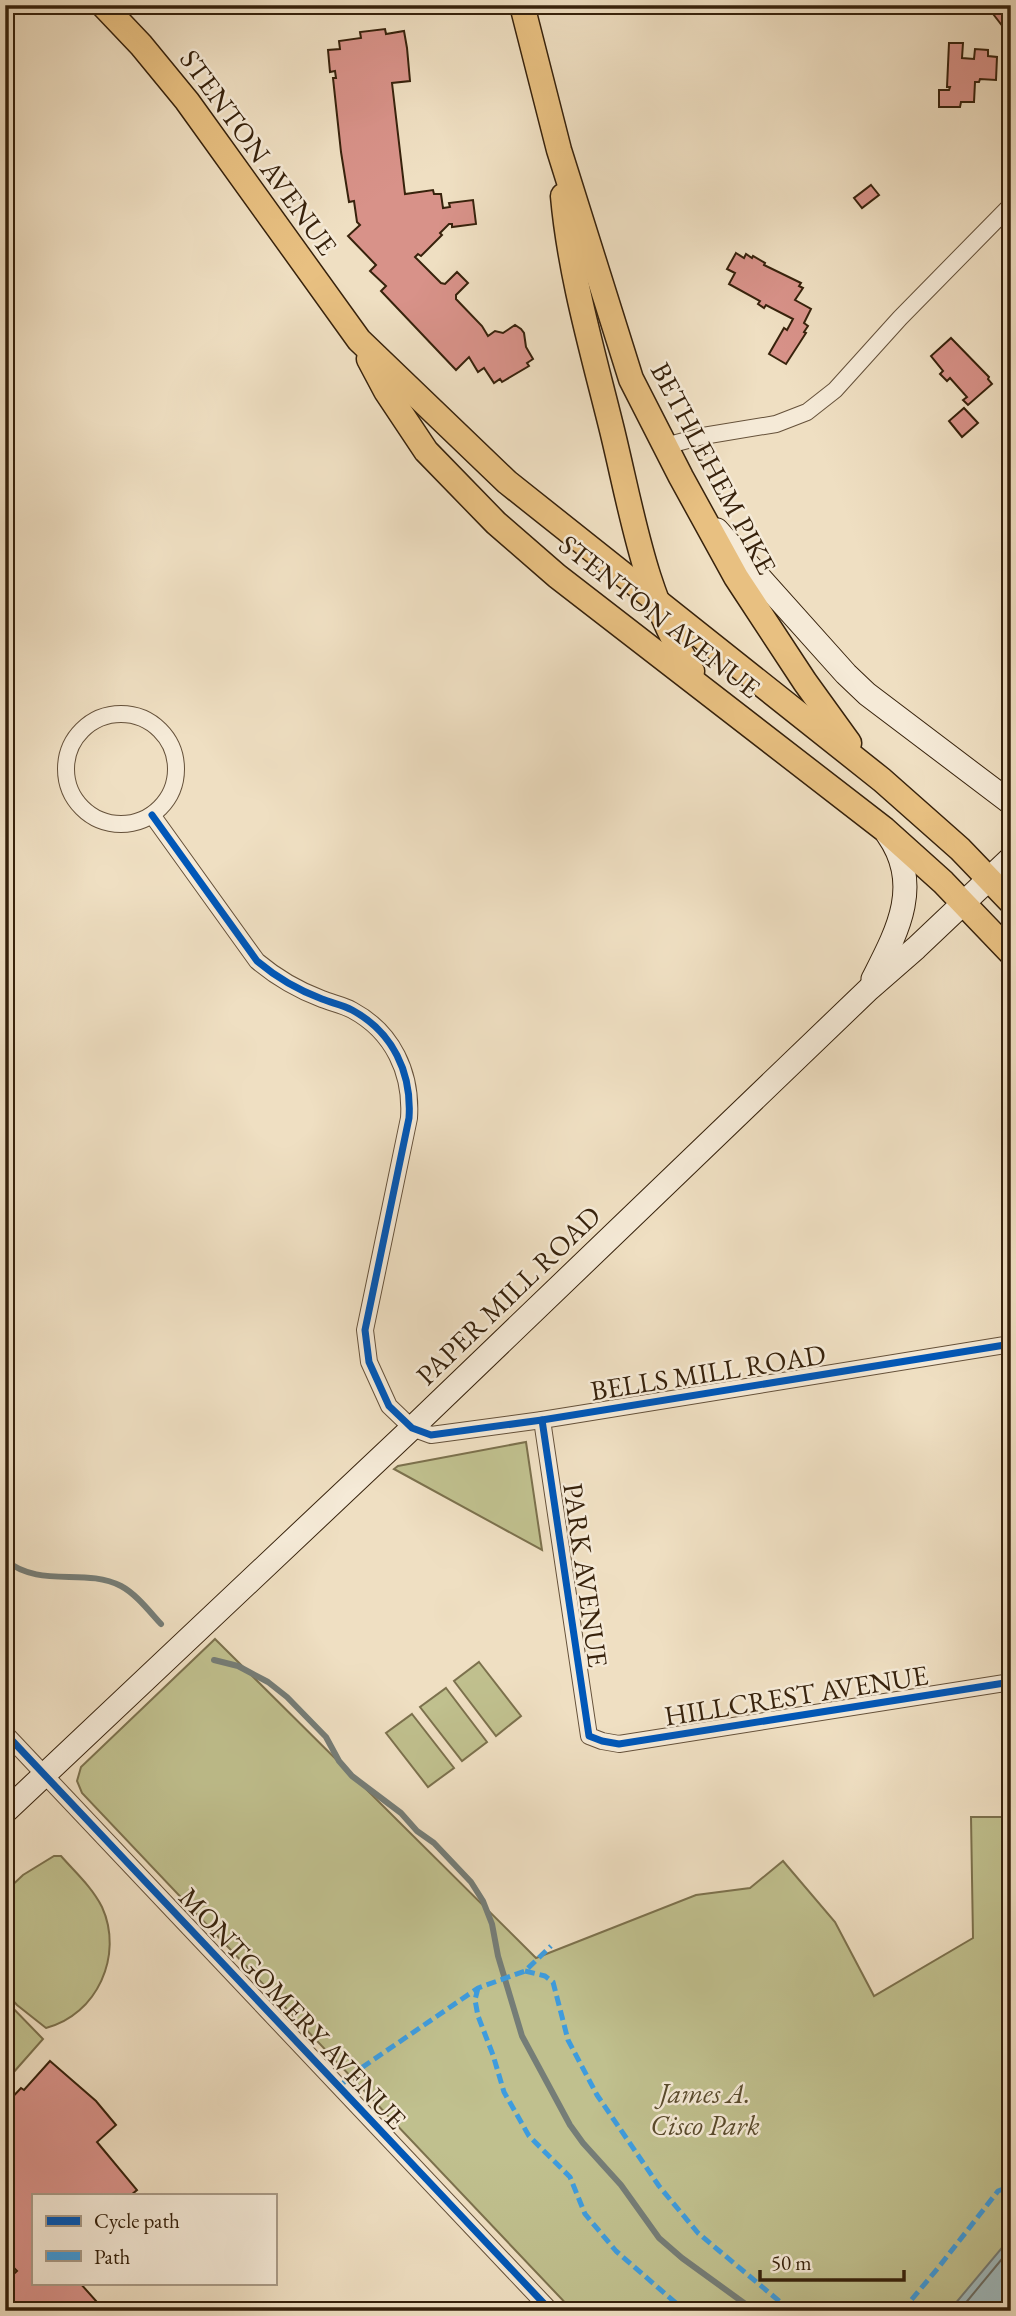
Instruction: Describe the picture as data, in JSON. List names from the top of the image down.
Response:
{
  "streets": {
    "main road": ["STENTON AVENUE", "BETHLEHEM PIKE", "PAPER MILL ROAD"],
    "street": [
      "BELLS MILL ROAD",
      "PARK AVENUE",
      "HILLCREST AVENUE",
      "MONTGOMERY AVENUE"
    ]
  },
  "crossings": [
    ["STENTON AVENUE", "BETHLEHEM PIKE"],
    ["STENTON AVENUE", "PAPER MILL ROAD"],
    ["PAPER MILL ROAD", "BELLS MILL ROAD"],
    ["PAPER MILL ROAD", "MONTGOMERY AVENUE"],
    ["BELLS MILL ROAD", "PARK AVENUE"],
    ["PARK AVENUE", "HILLCREST AVENUE"]
  ],
  "parks": ["James A. Cisco Park"],
  "legend": ["Cycle path", "Path"],
  "scale_bar": "50 m"
}
